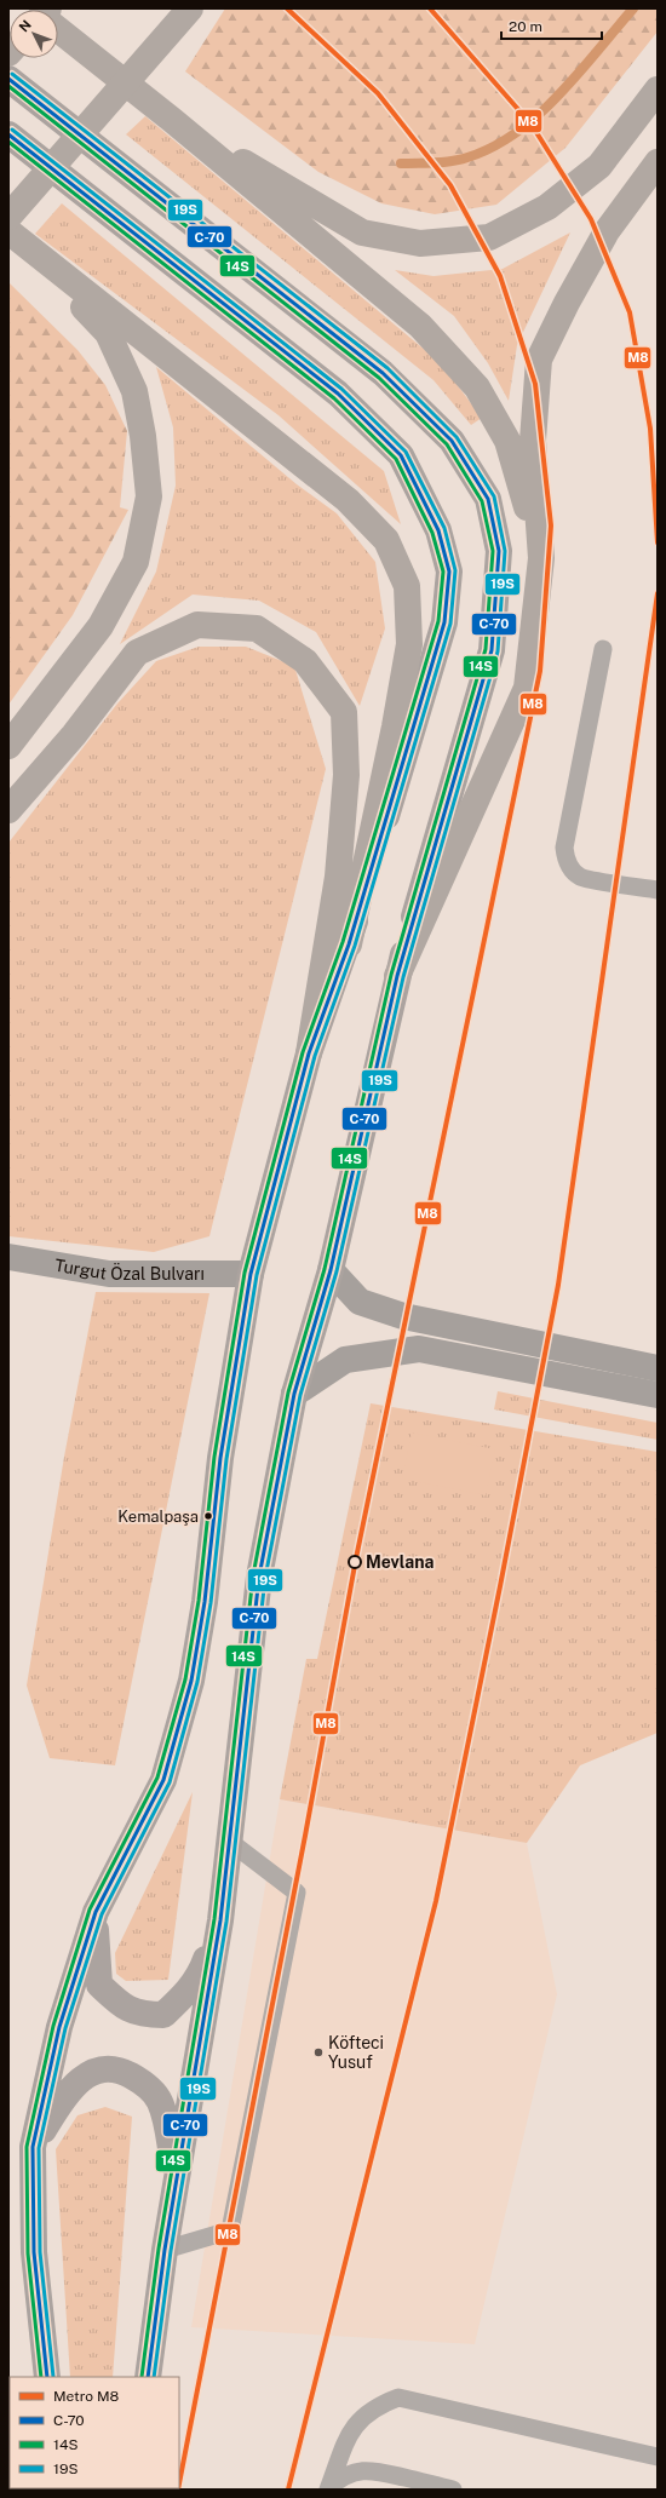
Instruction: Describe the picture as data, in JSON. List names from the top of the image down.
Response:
{
  "streets": {
    "main road": ["Turgut Özal Bulvarı"]
  },
  "places": ["Kemalpaşa", "Mevlana", "Köfteci Yusuf"],
  "lines": [
    "metro line M8",
    "transit line 19S",
    "transit line C-70",
    "transit line 14S"
  ],
  "legend": [
    "Metro M8",
    "C-70",
    "14S",
    "19S"
  ],
  "scale_bar": "20 m",
  "north": "top left"
}
